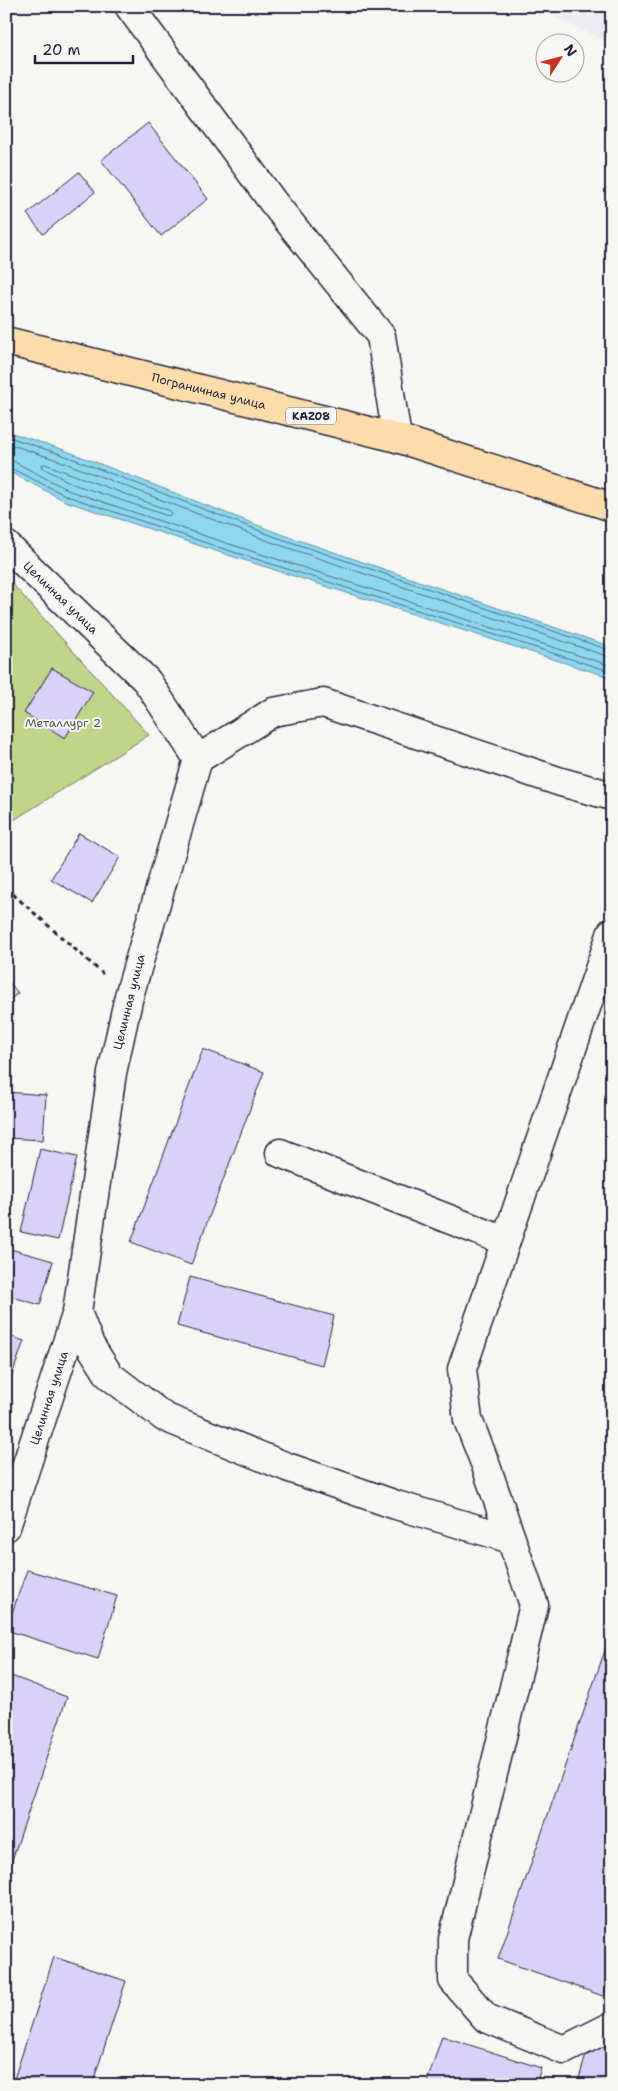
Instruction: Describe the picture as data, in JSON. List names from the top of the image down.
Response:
{
  "streets": {
    "highway": ["Пограничная улица", "KAZ08"],
    "street": ["Целинная улица"]
  },
  "parks": ["Металлург 2"],
  "scale_bar": "20 m",
  "north": "top right"
}
